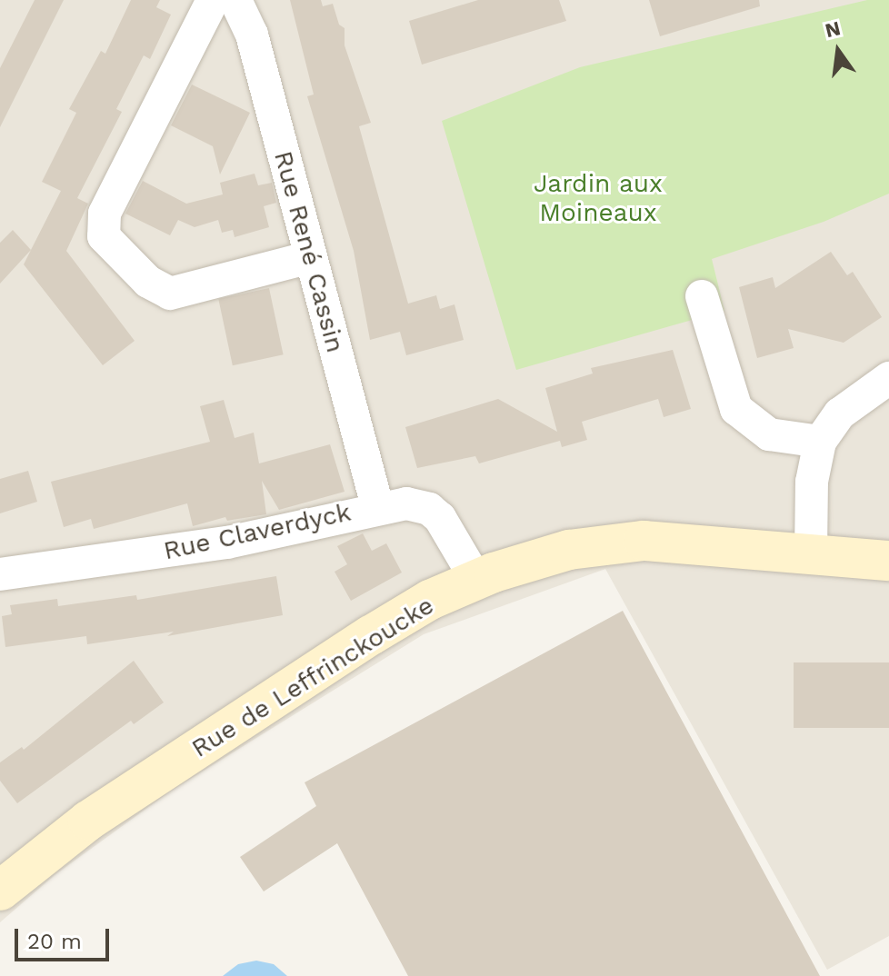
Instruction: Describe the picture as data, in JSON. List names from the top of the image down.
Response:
{
  "streets": {
    "main road": ["Rue de Leffrinckoucke"],
    "street": ["Rue René Cassin", "Rue Claverdyck"]
  },
  "crossings": [
    ["Rue René Cassin", "Rue Claverdyck"],
    ["Rue Claverdyck", "Rue de Leffrinckoucke"]
  ],
  "parks": ["Jardin aux Moineaux"],
  "scale_bar": "20 m",
  "north": "top"
}
